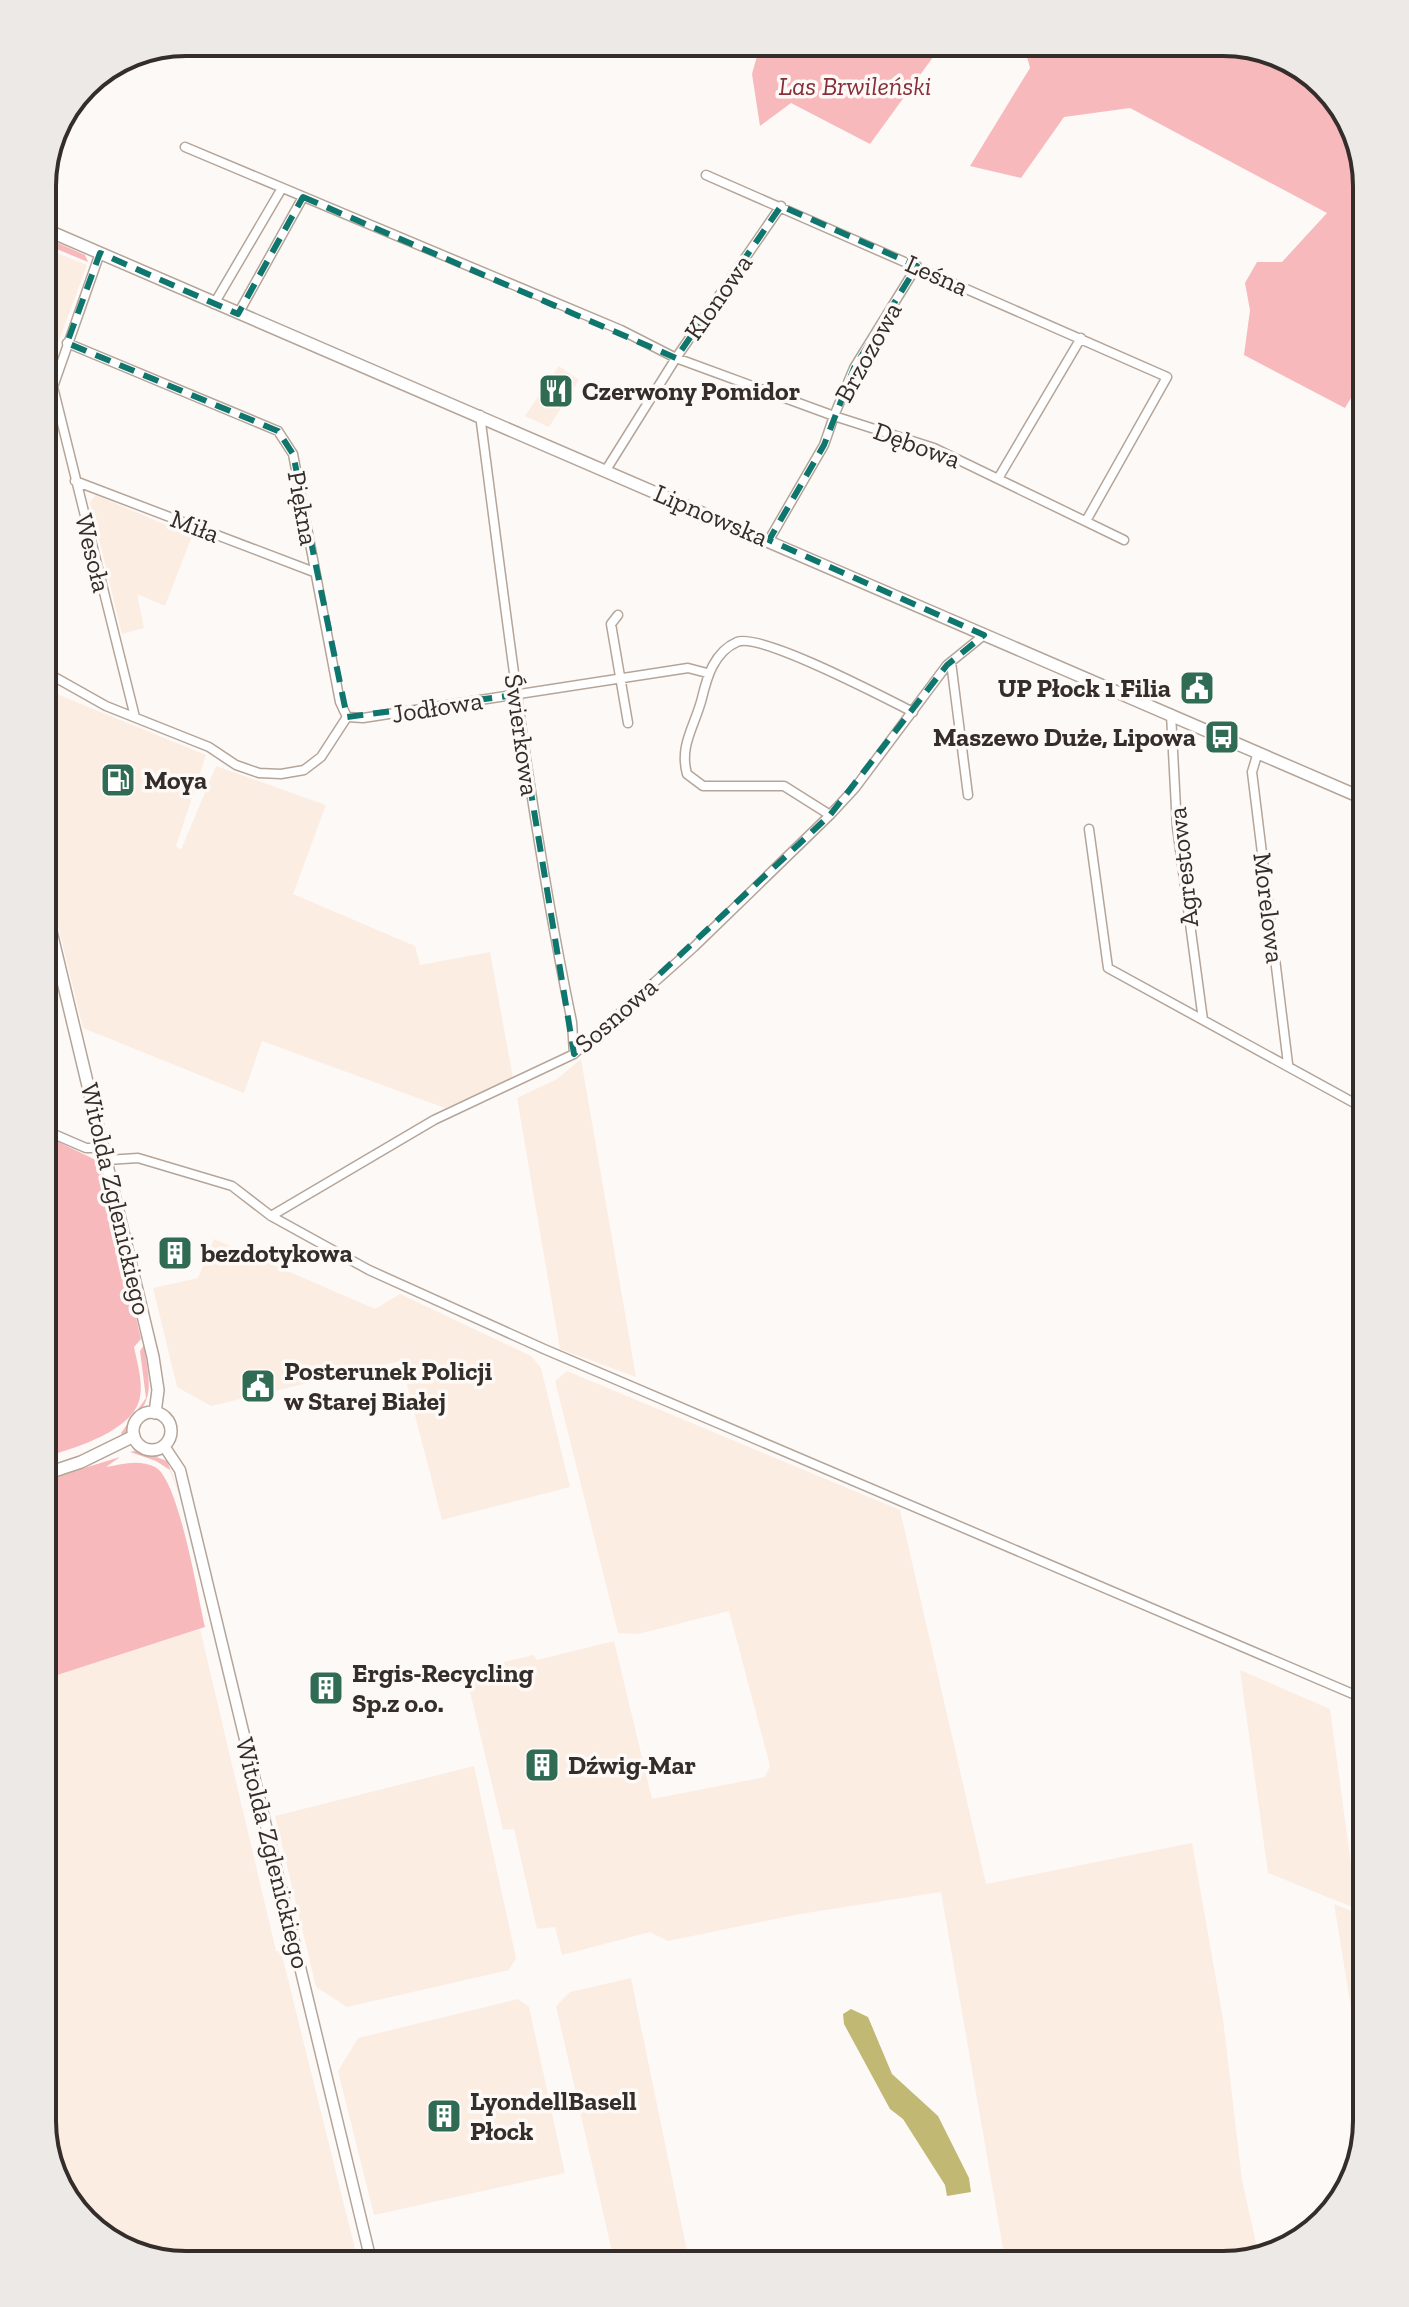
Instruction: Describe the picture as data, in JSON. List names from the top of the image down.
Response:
{
  "streets": {
    "main road": ["Lipnowska", "Witolda Zglenickiego"],
    "street": [
      "Leśna",
      "Klonowa",
      "Brzozowa",
      "Dębowa",
      "Piękna",
      "Miła",
      "Wesoła",
      "Jodłowa",
      "Świerkowa",
      "Agrestowa",
      "Morelowa",
      "Sosnowa"
    ]
  },
  "crossings": [
    ["Leśna", "Klonowa"],
    ["Leśna", "Brzozowa"],
    ["Leśna", "Dębowa"],
    ["Klonowa", "Brzozowa"],
    ["Klonowa", "Lipnowska"],
    ["Brzozowa", "Dębowa"],
    ["Piękna", "Miła"],
    ["Piękna", "Wesoła"],
    ["Piękna", "Jodłowa"],
    ["Lipnowska", "Wesoła"],
    ["Lipnowska", "Świerkowa"],
    ["Lipnowska", "Agrestowa"],
    ["Lipnowska", "Morelowa"],
    ["Lipnowska", "Sosnowa"],
    ["Miła", "Wesoła"],
    ["Jodłowa", "Świerkowa"],
    ["Świerkowa", "Sosnowa"]
  ],
  "parks": ["Las Brwileński"],
  "places": {
    "restaurant": ["Czerwony Pomidor"],
    "public building": ["UP Płock 1 Filia", "Posterunek Policji w Starej Białej"],
    "bus stop": ["Maszewo Duże, Lipowa"],
    "fuel station": ["Moya"],
    "building": [
      "bezdotykowa",
      "Ergis-Recycling Sp.z o.o.",
      "Dźwig-Mar",
      "LyondellBasell Płock"
    ]
  }
}
